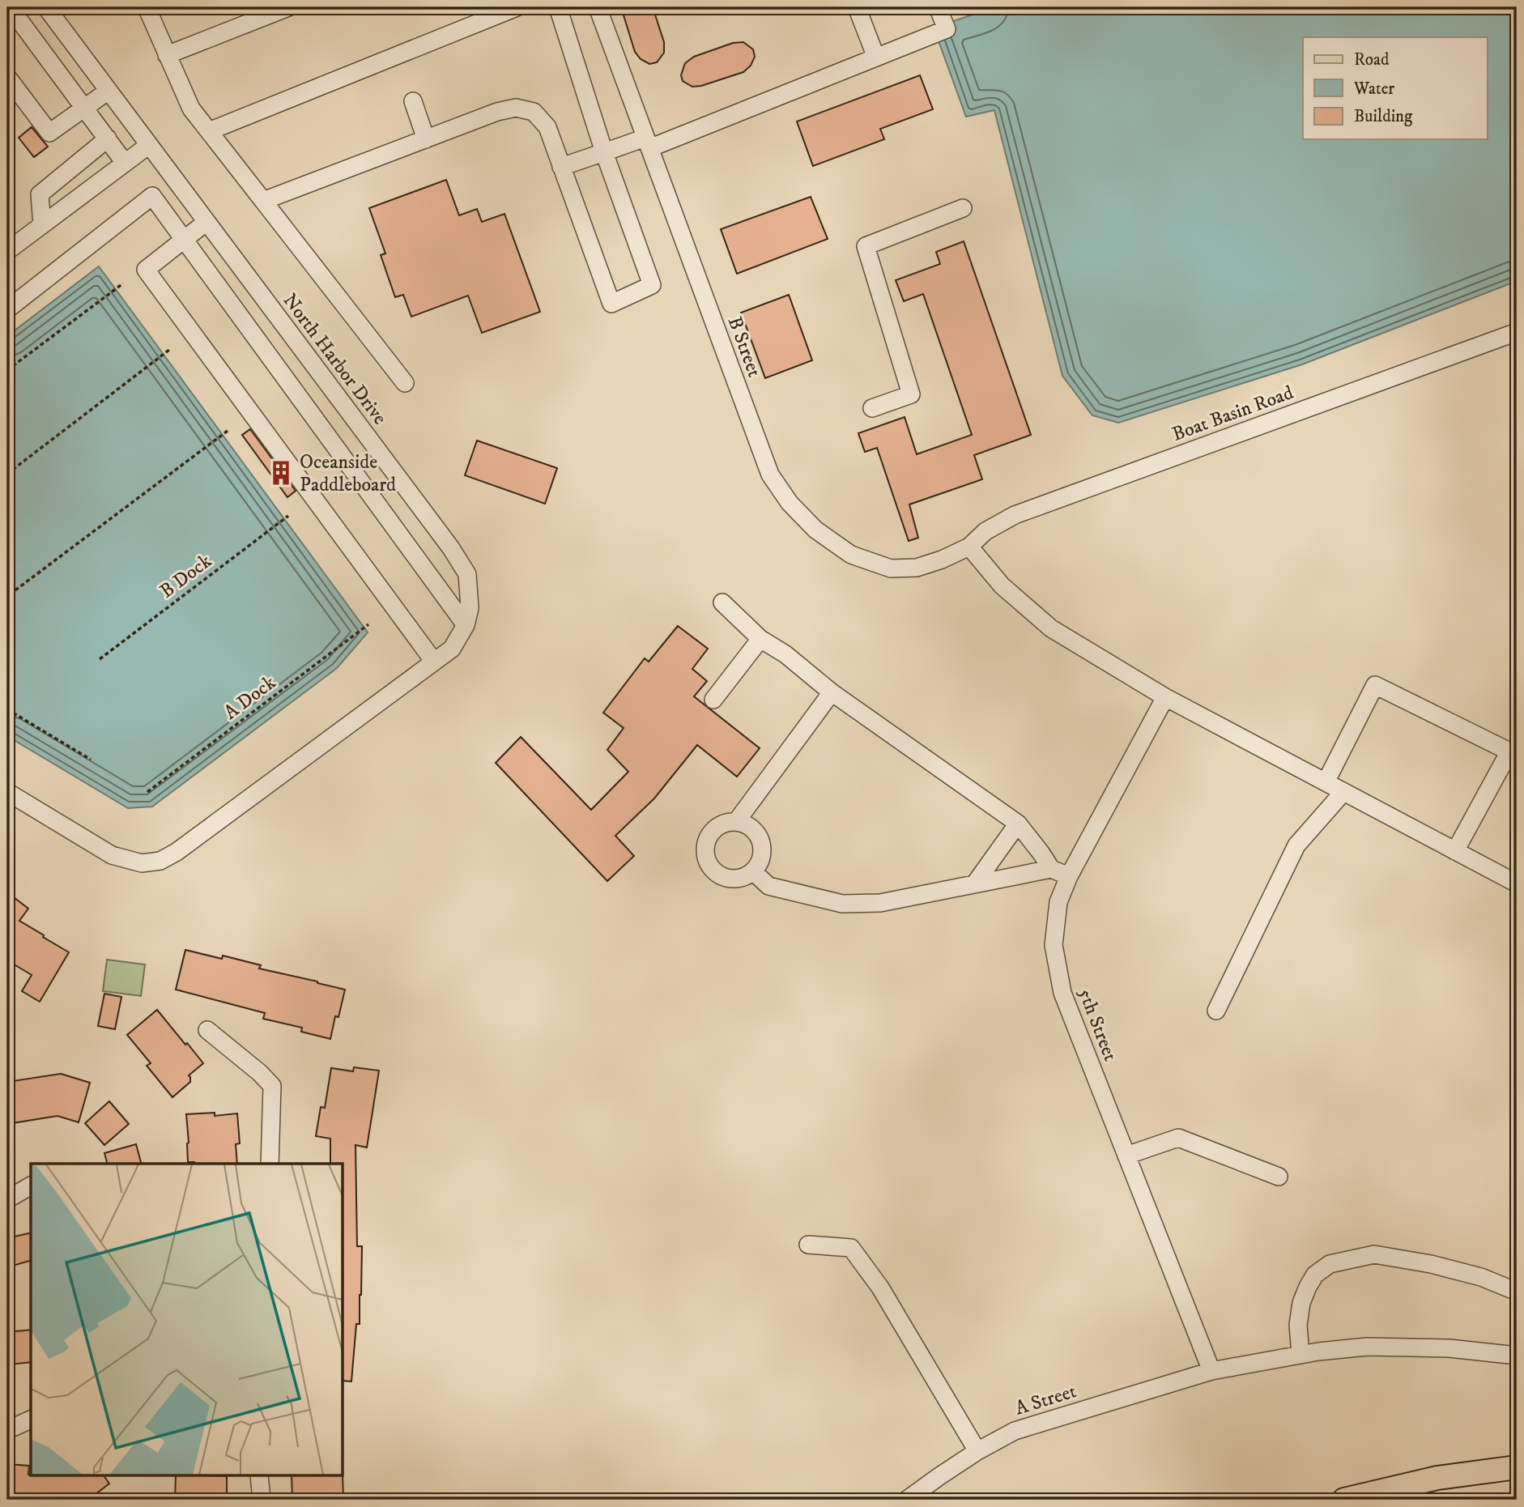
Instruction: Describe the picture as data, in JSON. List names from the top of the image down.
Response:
{
  "streets": {
    "street": [
      "B Street",
      "North Harbor Drive",
      "Boat Basin Road",
      "5th Street",
      "A Street"
    ],
    "path": ["B Dock", "A Dock"]
  },
  "crossings": [
    ["B Street", "Boat Basin Road"],
    ["5th Street", "A Street"]
  ],
  "places": {
    "building": ["Oceanside Paddleboard"]
  },
  "legend": ["Road", "Water", "Building"]
}
